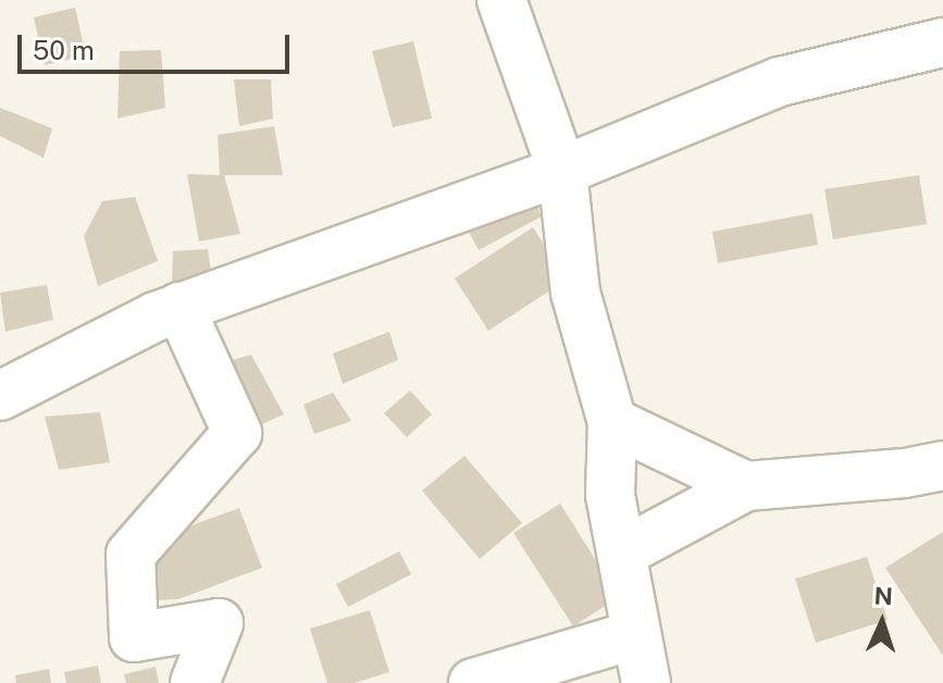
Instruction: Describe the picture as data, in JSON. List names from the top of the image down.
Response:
{
  "scale_bar": "50 m",
  "north": "top"
}
